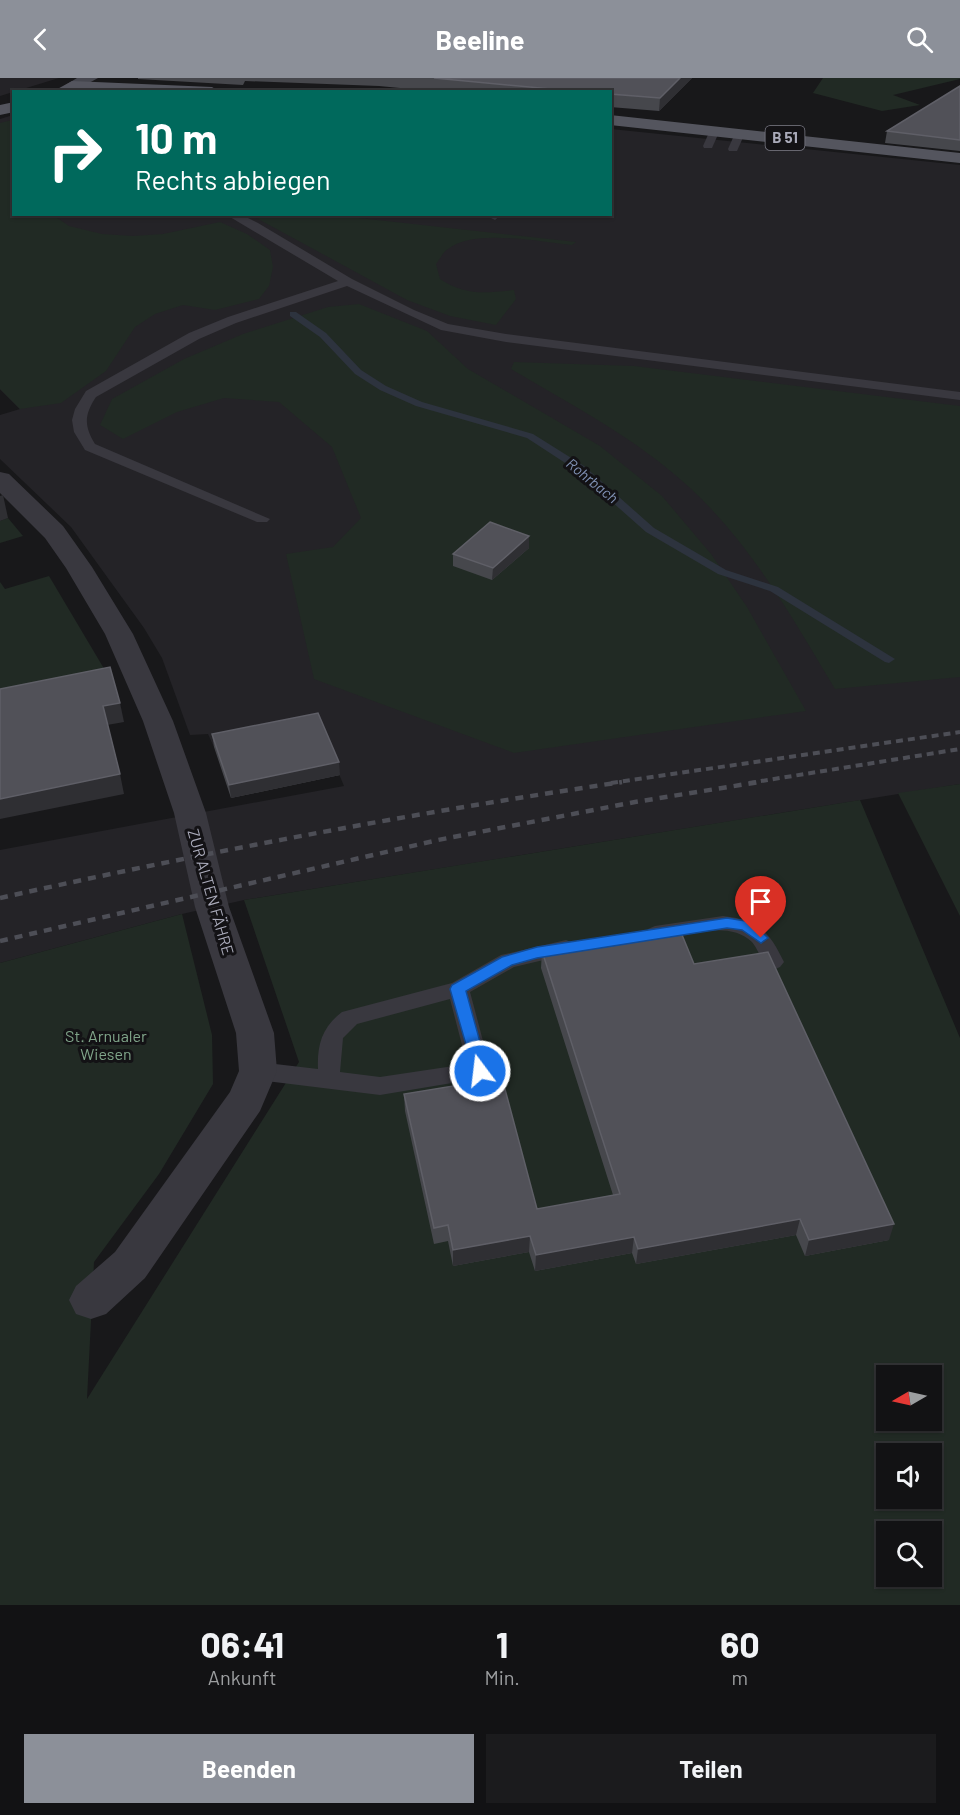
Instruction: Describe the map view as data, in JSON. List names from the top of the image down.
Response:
{
  "streets": {
    "main road": ["B 51"],
    "street": ["ZUR ALTEN FÄHRE"]
  },
  "water": ["Rohrbach"],
  "parks": ["St. Arnualer Wiesen"],
  "north": "left",
  "page": {
    "header": "Beeline",
    "turn": ["10 m", "Rechts abbiegen"],
    "eta": [
      "06:41",
      "Ankunft",
      "1",
      "Min.",
      "60",
      "m"
    ],
    "buttons": ["Beenden", "Teilen"]
  }
}
